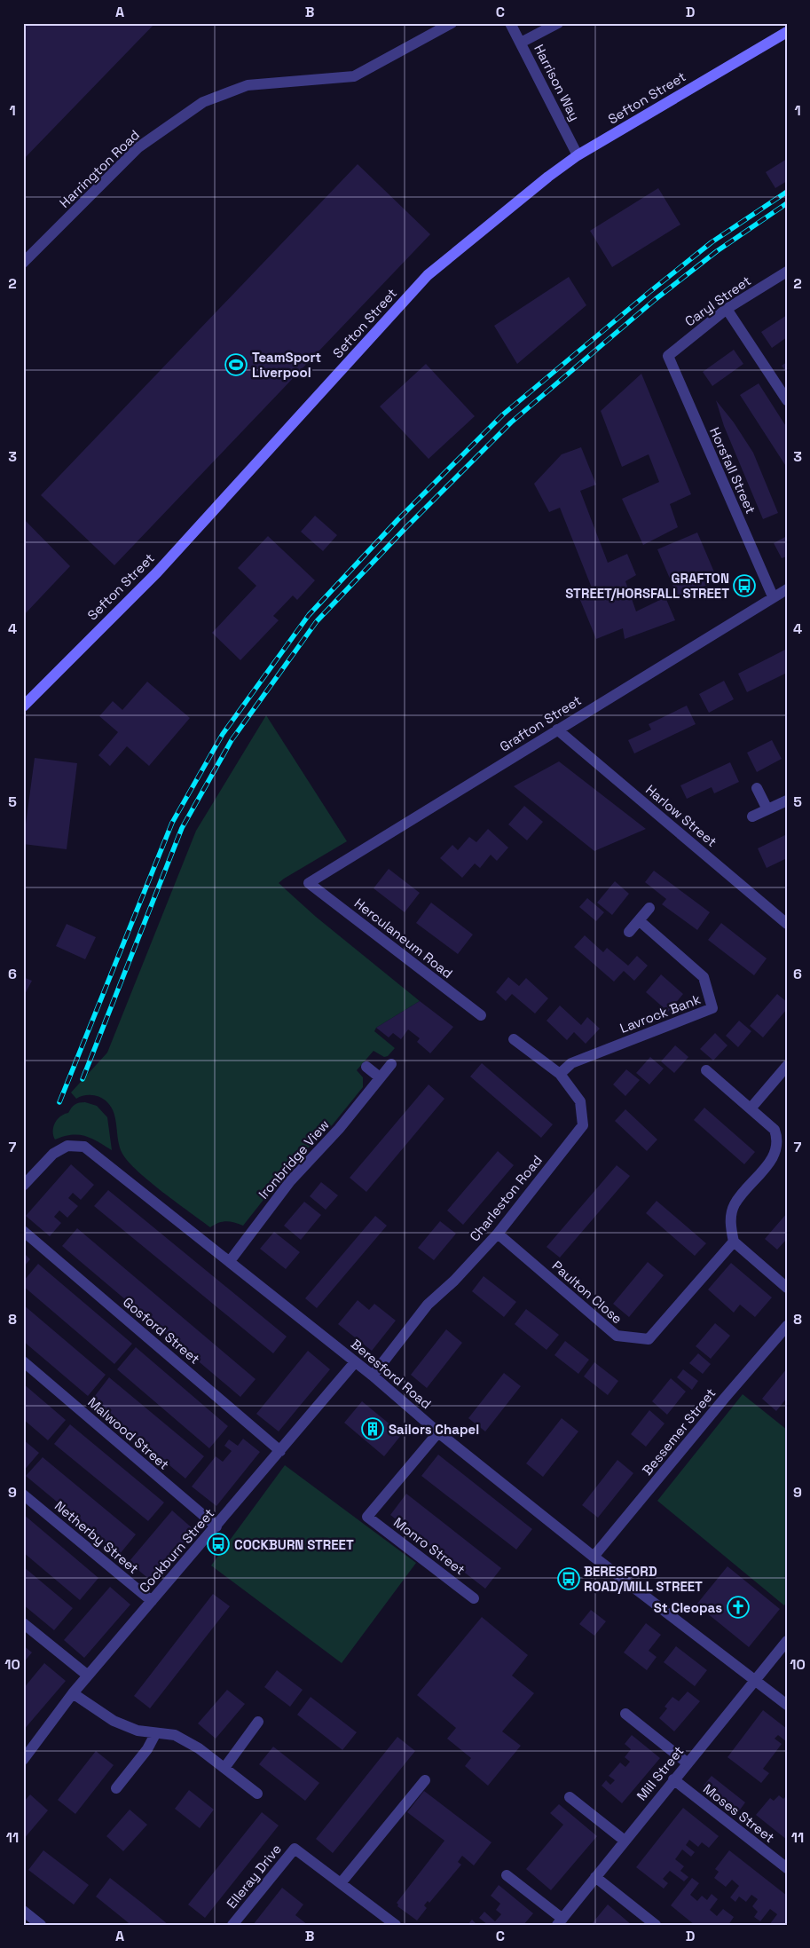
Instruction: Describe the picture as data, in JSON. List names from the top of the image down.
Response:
{
  "streets": {
    "street": [
      "Harrison Way",
      "Sefton Street",
      "Harrington Road",
      "Caryl Street",
      "Horsfall Street",
      "Grafton Street",
      "Harlow Street",
      "Herculaneum Road",
      "Lavrock Bank",
      "Ironbridge View",
      "Charleston Road",
      "Paulton Close",
      "Gosford Street",
      "Beresford Road",
      "Bessemer Street",
      "Malwood Street",
      "Netherby Street",
      "Monro Street",
      "Cockburn Street",
      "Mill Street",
      "Moses Street",
      "Elleray Drive"
    ]
  },
  "crossings": [
    ["Harrison Way", "Sefton Street"],
    ["Caryl Street", "Horsfall Street"],
    ["Horsfall Street", "Grafton Street"],
    ["Grafton Street", "Harlow Street"],
    ["Grafton Street", "Herculaneum Road"],
    ["Lavrock Bank", "Charleston Road"],
    ["Ironbridge View", "Beresford Road"],
    ["Charleston Road", "Paulton Close"],
    ["Charleston Road", "Beresford Road"],
    ["Gosford Street", "Cockburn Street"],
    ["Beresford Road", "Bessemer Street"],
    ["Beresford Road", "Monro Street"],
    ["Beresford Road", "Cockburn Street"],
    ["Beresford Road", "Mill Street"],
    ["Malwood Street", "Cockburn Street"],
    ["Netherby Street", "Cockburn Street"],
    ["Mill Street", "Moses Street"]
  ],
  "places": {
    "sports": ["TeamSport Liverpool"],
    "bus stop": ["GRAFTON STREET/HORSFALL STREET", "COCKBURN STREET", "BERESFORD ROAD/MILL STREET"],
    "building": ["Sailors Chapel"],
    "church": ["St Cleopas"]
  },
  "grid": {
    "columns": [
      "A",
      "B",
      "C",
      "D"
    ],
    "rows": [
      "1",
      "2",
      "3",
      "4",
      "5",
      "6",
      "7",
      "8",
      "9",
      "10",
      "11"
    ]
  }
}
